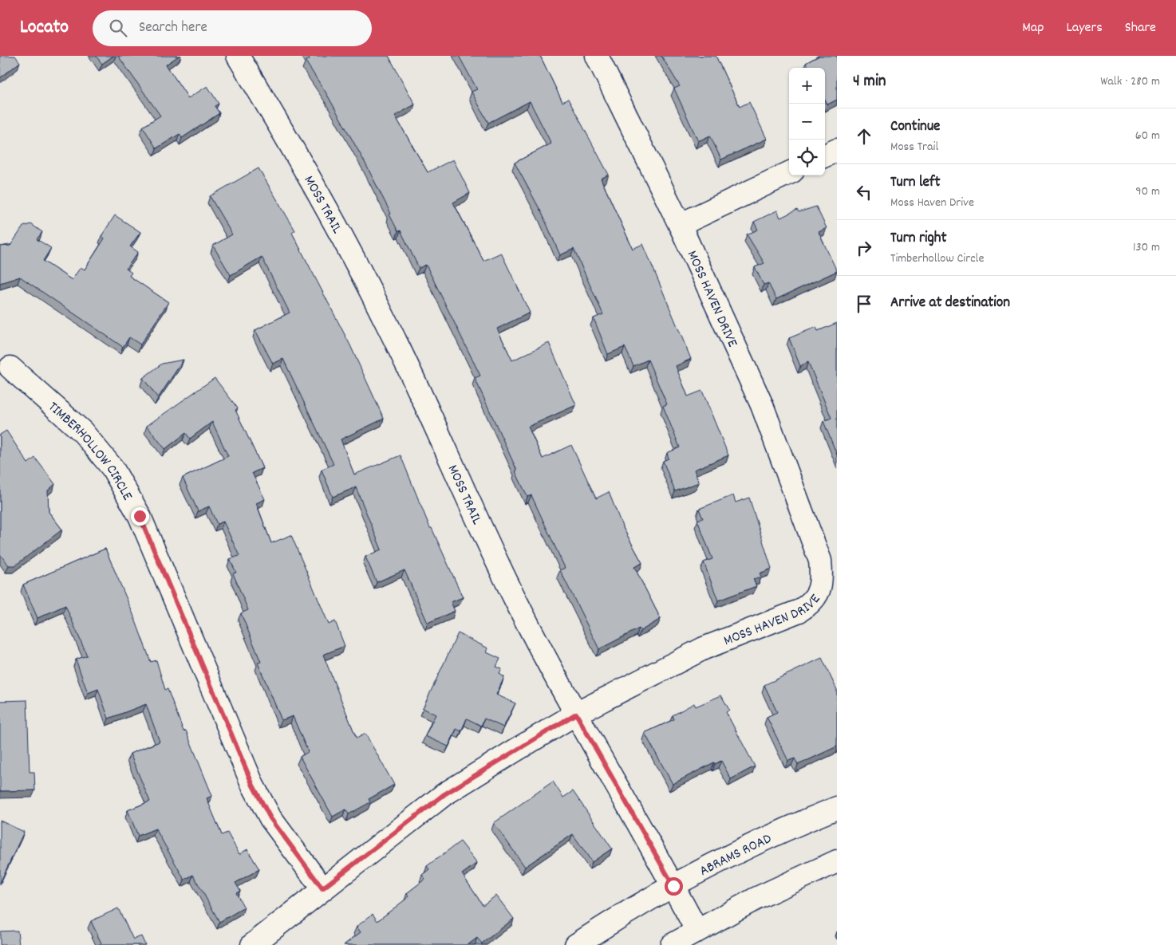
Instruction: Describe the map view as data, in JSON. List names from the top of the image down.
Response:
{
  "streets": {
    "street": [
      "MOSS TRAIL",
      "MOSS HAVEN DRIVE",
      "TIMBERHOLLOW CIRCLE",
      "ABRAMS ROAD"
    ]
  },
  "crossings": [
    ["MOSS TRAIL", "MOSS HAVEN DRIVE"],
    ["MOSS TRAIL", "ABRAMS ROAD"],
    ["MOSS HAVEN DRIVE", "TIMBERHOLLOW CIRCLE"]
  ],
  "page": {
    "header": "Locato",
    "search": "Search here",
    "nav": ["Map", "Layers", "Share"],
    "heading": ["4 min", "Walk · 280 m"],
    "map_buttons": ["+", "−"],
    "list": [
      ["Continue", "Moss Trail", "60 m"],
      ["Turn left", "Moss Haven Drive", "90 m"],
      ["Turn right", "Timberhollow Circle", "130 m"],
      "Arrive at destination"
    ]
  }
}
